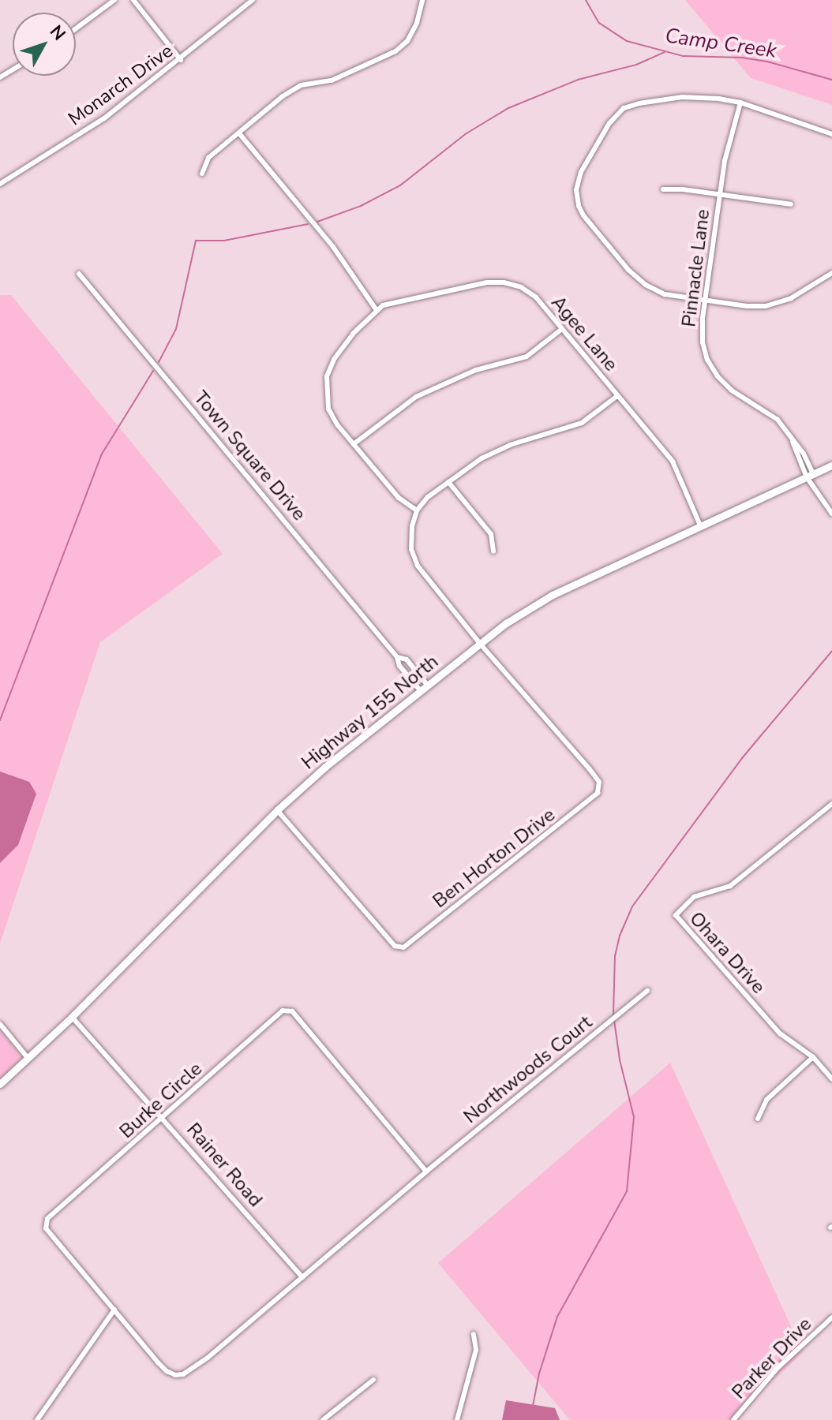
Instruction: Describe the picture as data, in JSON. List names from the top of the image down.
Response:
{
  "streets": {
    "main road": ["Highway 155 North"],
    "street": [
      "Monarch Drive",
      "Pinnacle Lane",
      "Agee Lane",
      "Town Square Drive",
      "Ben Horton Drive",
      "Ohara Drive",
      "Northwoods Court",
      "Burke Circle",
      "Rainer Road",
      "Parker Drive"
    ]
  },
  "crossings": [
    ["Pinnacle Lane", "Highway 155 North"],
    ["Agee Lane", "Highway 155 North"],
    ["Town Square Drive", "Highway 155 North"],
    ["Highway 155 North", "Ben Horton Drive"],
    ["Highway 155 North", "Rainer Road"],
    ["Northwoods Court", "Burke Circle"],
    ["Burke Circle", "Rainer Road"]
  ],
  "water": ["Camp Creek"],
  "north": "top right"
}
